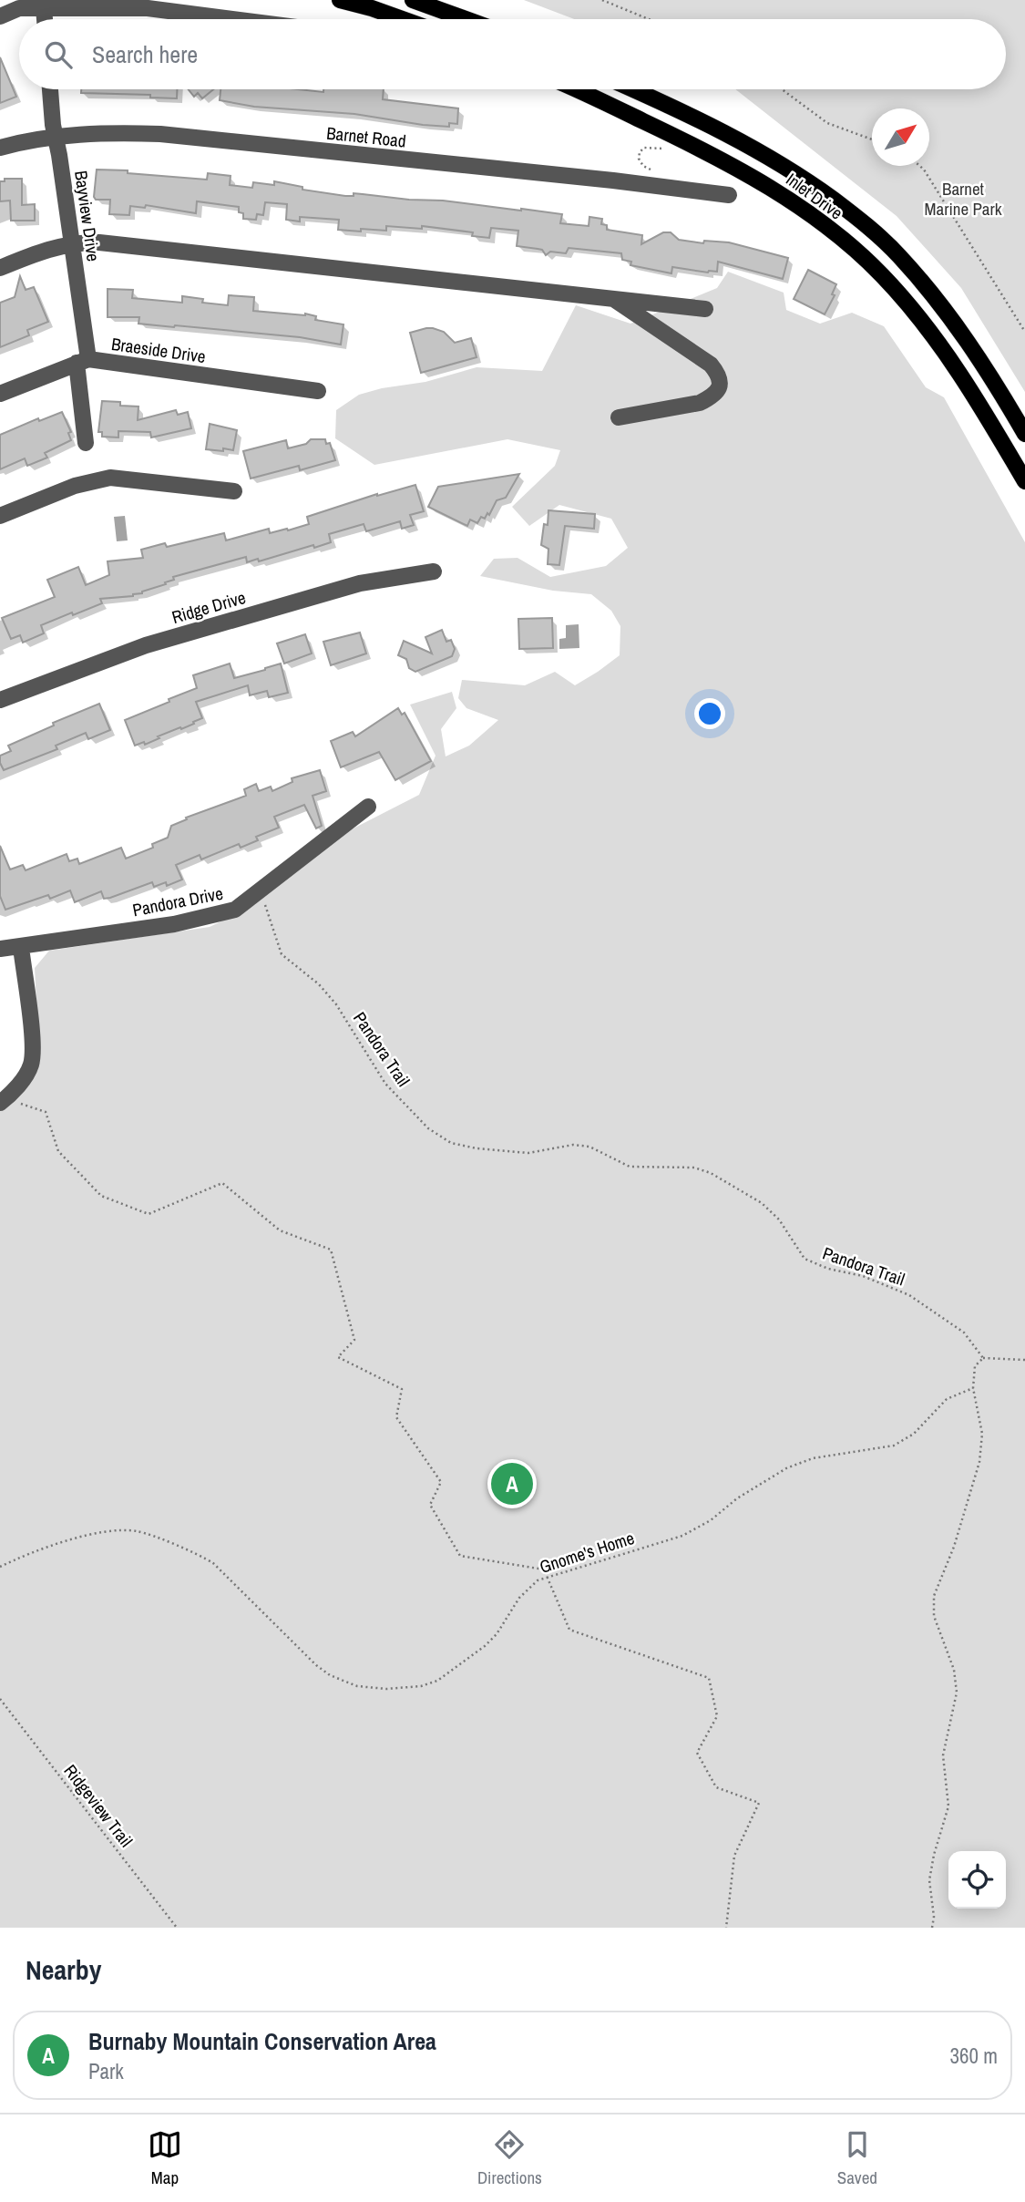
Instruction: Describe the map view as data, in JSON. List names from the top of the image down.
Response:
{
  "streets": {
    "main road": ["Inlet Drive"],
    "street": [
      "Barnet Road",
      "Bayview Drive",
      "Braeside Drive",
      "Ridge Drive",
      "Pandora Drive"
    ],
    "path": ["Pandora Trail", "Gnome's Home", "Ridgeview Trail"]
  },
  "crossings": [
    ["Barnet Road", "Bayview Drive"],
    ["Bayview Drive", "Braeside Drive"],
    ["Pandora Drive", "Pandora Trail"]
  ],
  "parks": ["Barnet Marine Park"],
  "north": "top right",
  "page": {
    "search": "Search here",
    "pins": "A",
    "heading": "Nearby",
    "list": [
      {
        "mark": "A",
        "name": "Burnaby Mountain Conservation Area",
        "note": "Park",
        "value": "360 m"
      }
    ],
    "nav": ["Map", "Directions", "Saved"]
  }
}
